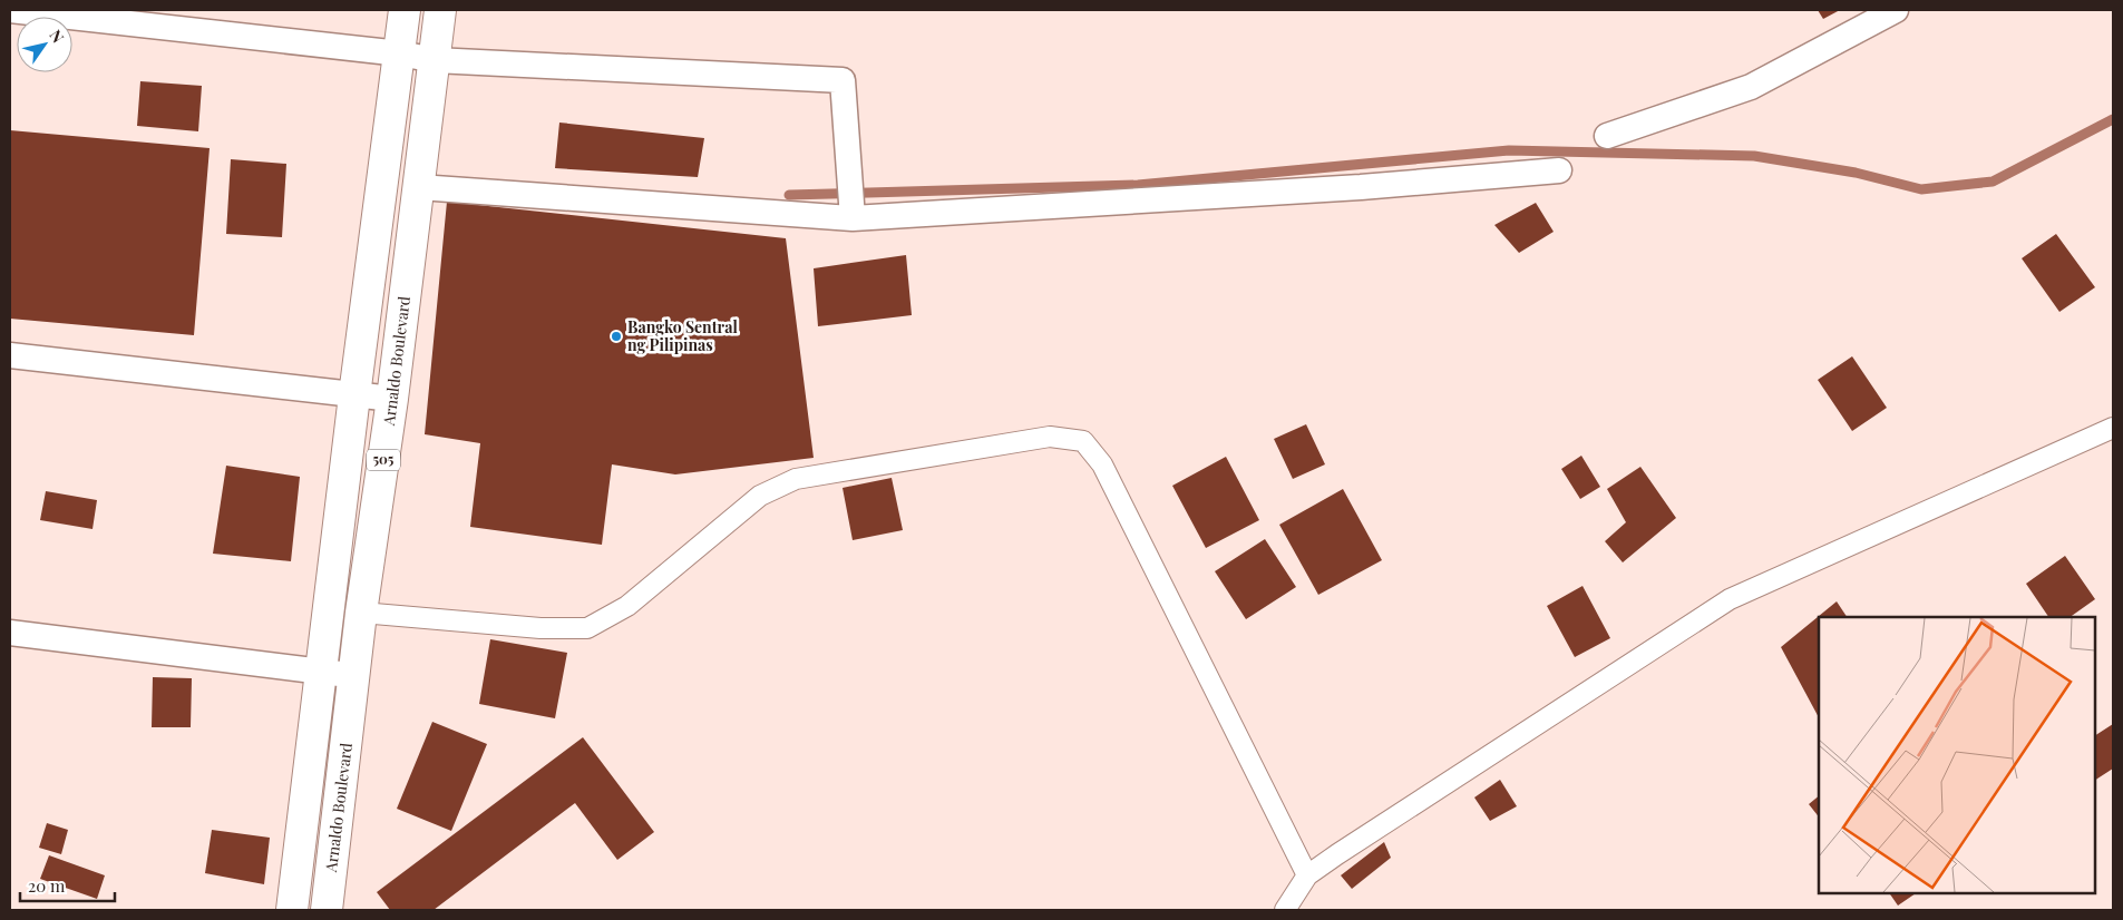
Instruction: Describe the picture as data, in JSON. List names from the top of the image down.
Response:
{
  "streets": {
    "highway": ["Arnaldo Boulevard", "505"]
  },
  "places": ["Bangko Sentral ng Pilipinas"],
  "scale_bar": "20 m",
  "north": "top right"
}
